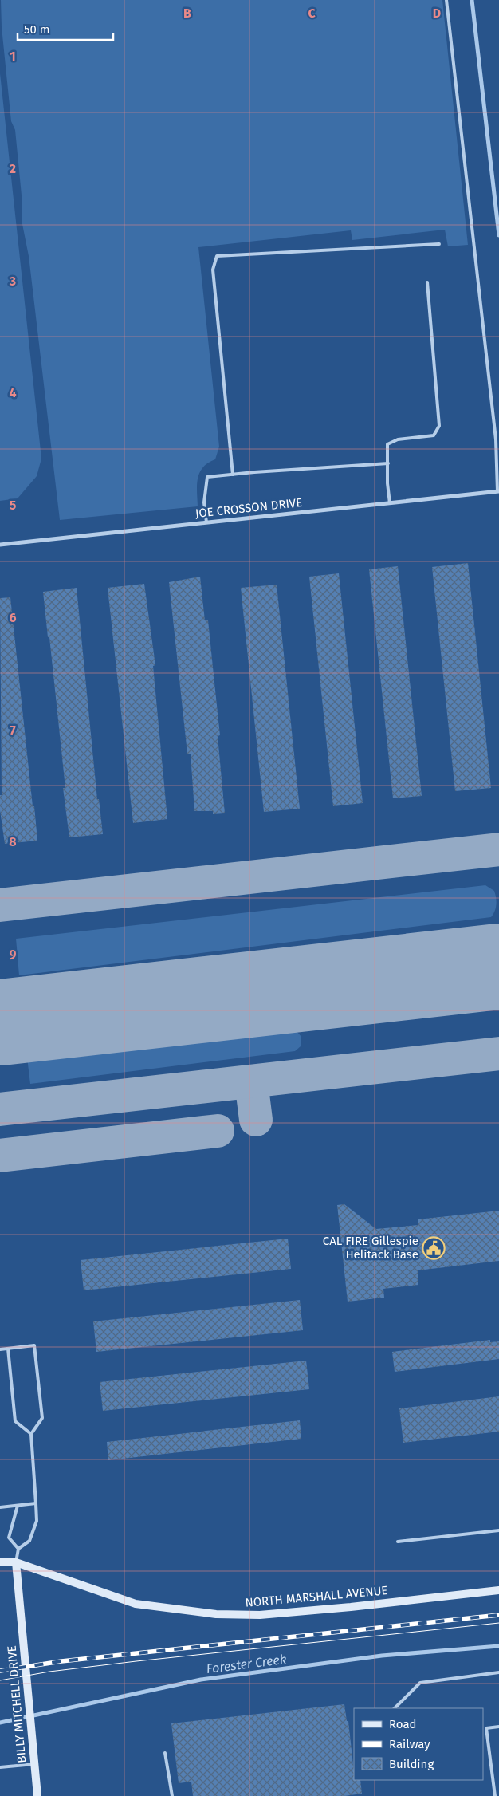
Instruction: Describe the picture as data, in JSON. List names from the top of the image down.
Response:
{
  "streets": {
    "main road": ["NORTH MARSHALL AVENUE", "BILLY MITCHELL DRIVE"],
    "street": ["JOE CROSSON DRIVE"]
  },
  "crossings": [
    ["NORTH MARSHALL AVENUE", "BILLY MITCHELL DRIVE"]
  ],
  "water": ["Forester Creek"],
  "places": {
    "public building": ["CAL FIRE Gillespie Helitack Base"]
  },
  "legend": ["Road", "Railway", "Building"],
  "scale_bar": "50 m",
  "grid": {
    "columns": ["B", "C", "D"],
    "rows": [
      "1",
      "2",
      "3",
      "4",
      "5",
      "6",
      "7",
      "8",
      "9"
    ]
  }
}
